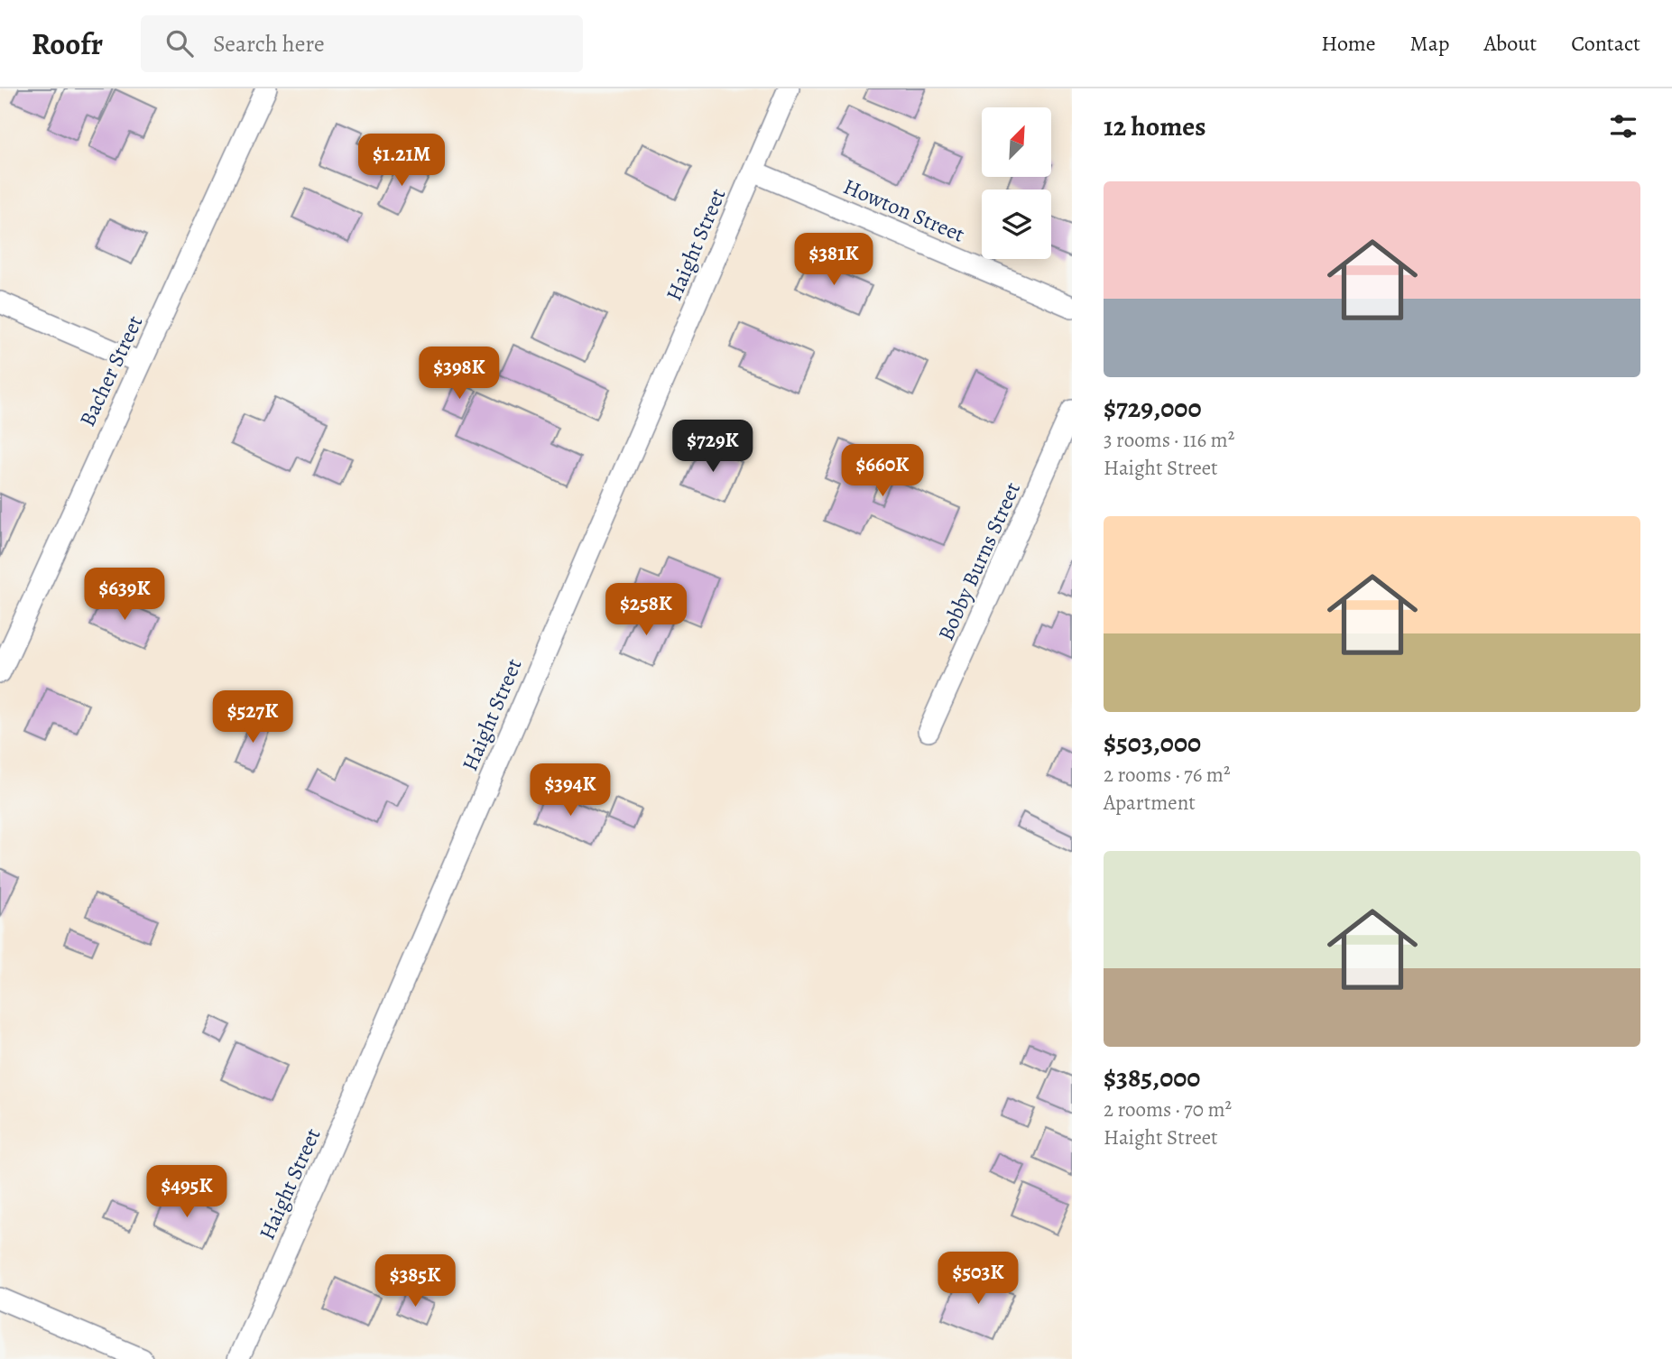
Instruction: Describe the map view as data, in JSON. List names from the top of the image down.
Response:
{
  "streets": {
    "street": [
      "Howton Street",
      "Haight Street",
      "Bacher Street",
      "Bobby Burns Street"
    ]
  },
  "crossings": [
    ["Howton Street", "Haight Street"]
  ],
  "north": "top right",
  "page": {
    "header": "Roofr",
    "search": "Search here",
    "nav": [
      "Home",
      "Map",
      "About",
      "Contact"
    ],
    "heading": "12 homes",
    "price": [
      "$1.21M",
      "$381K",
      "$398K",
      "$729K",
      "$660K",
      "$639K",
      "$258K",
      "$527K",
      "$394K",
      "$495K",
      "$503K",
      "$385K"
    ],
    "list": [
      {
        "name": "$729,000",
        "note": "3 rooms · 116 m² · Haight Street"
      },
      {
        "name": "$503,000",
        "note": "2 rooms · 76 m² · Apartment"
      },
      {
        "name": "$385,000",
        "note": "2 rooms · 70 m² · Haight Street"
      }
    ]
  }
}
